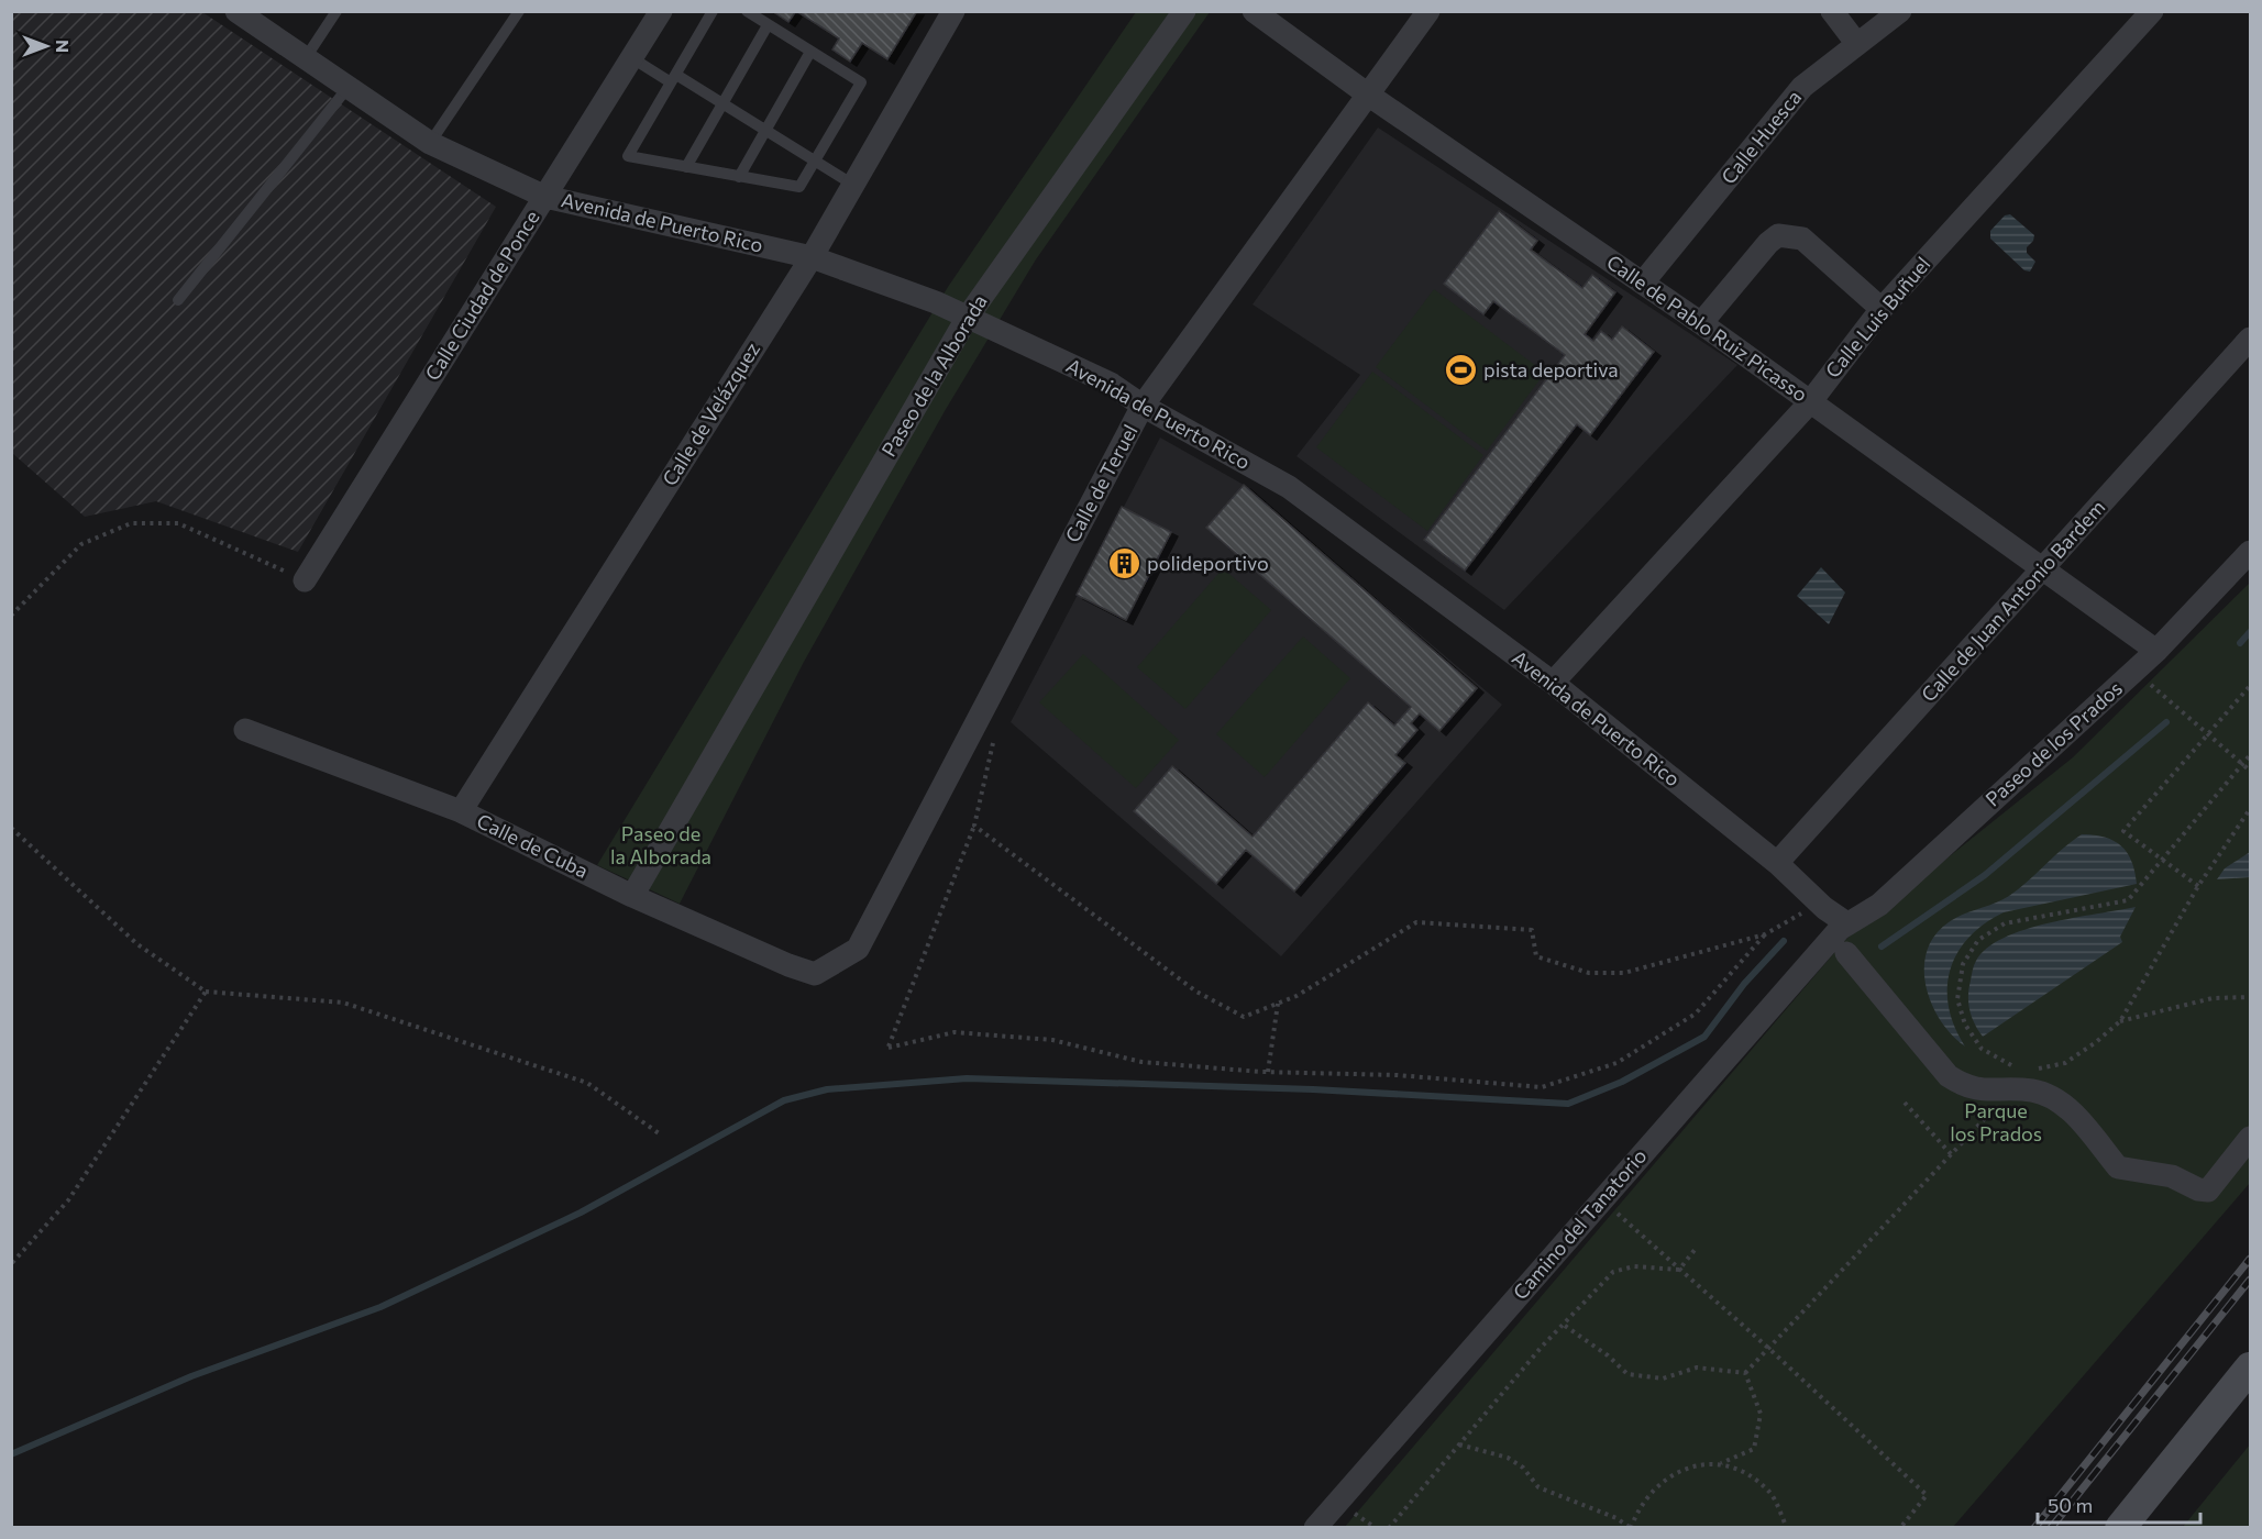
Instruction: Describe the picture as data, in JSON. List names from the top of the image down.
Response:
{
  "streets": {
    "street": [
      "Calle Huesca",
      "Avenida de Puerto Rico",
      "Calle Ciudad de Ponce",
      "Calle Luis Buñuel",
      "Calle de Pablo Ruiz Picasso",
      "Paseo de la Alborada",
      "Calle de Velázquez",
      "Calle de Teruel",
      "Calle de Juan Antonio Bardem",
      "Paseo de los Prados",
      "Calle de Cuba",
      "Camino del Tanatorio"
    ]
  },
  "crossings": [
    ["Calle Huesca", "Calle de Pablo Ruiz Picasso"],
    ["Avenida de Puerto Rico", "Calle Ciudad de Ponce"],
    ["Avenida de Puerto Rico", "Calle Luis Buñuel"],
    ["Avenida de Puerto Rico", "Paseo de la Alborada"],
    ["Avenida de Puerto Rico", "Calle de Velázquez"],
    ["Avenida de Puerto Rico", "Calle de Teruel"],
    ["Avenida de Puerto Rico", "Calle de Juan Antonio Bardem"],
    ["Avenida de Puerto Rico", "Paseo de los Prados"],
    ["Avenida de Puerto Rico", "Camino del Tanatorio"],
    ["Calle Luis Buñuel", "Calle de Pablo Ruiz Picasso"],
    ["Calle de Pablo Ruiz Picasso", "Calle de Teruel"],
    ["Calle de Pablo Ruiz Picasso", "Calle de Juan Antonio Bardem"],
    ["Calle de Pablo Ruiz Picasso", "Paseo de los Prados"],
    ["Paseo de la Alborada", "Calle de Cuba"],
    ["Calle de Velázquez", "Calle de Cuba"],
    ["Calle de Teruel", "Calle de Cuba"],
    ["Paseo de los Prados", "Camino del Tanatorio"]
  ],
  "parks": ["Paseo de la Alborada", "Parque los Prados"],
  "places": {
    "sports": ["pista deportiva"],
    "building": ["polideportivo"]
  },
  "scale_bar": "50 m",
  "north": "right"
}
